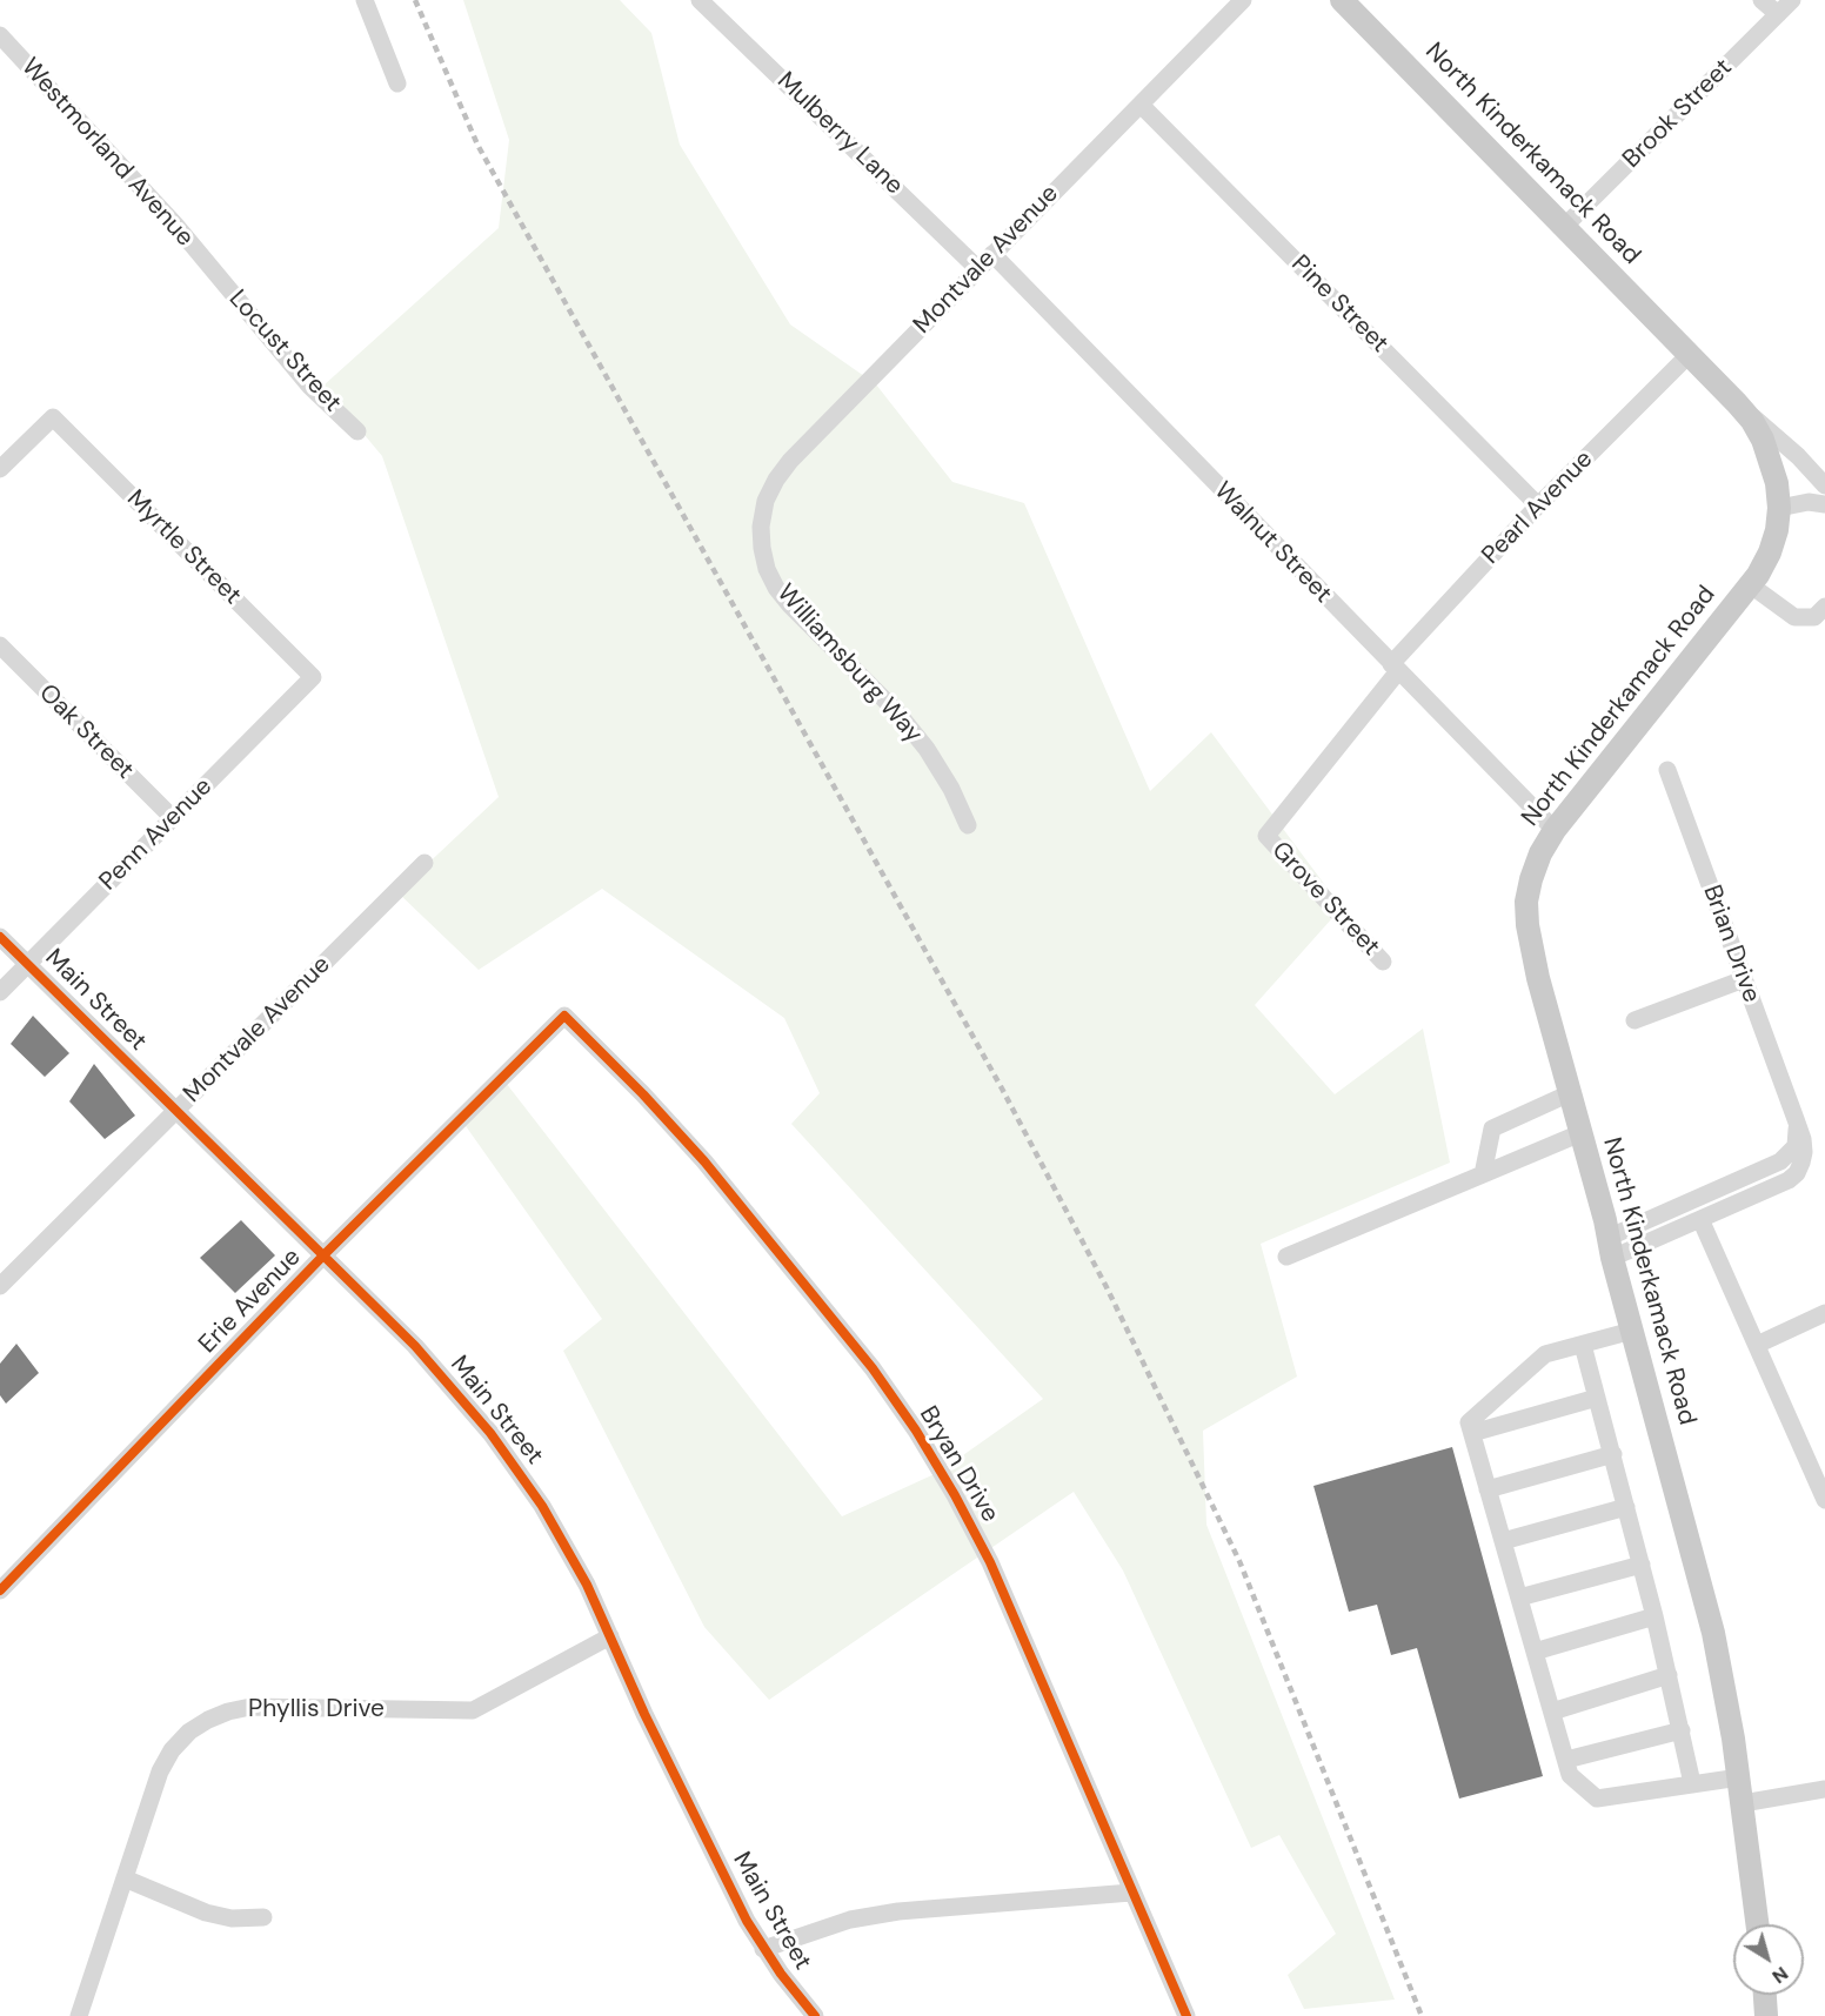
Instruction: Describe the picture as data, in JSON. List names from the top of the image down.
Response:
{
  "streets": {
    "main road": ["North Kinderkamack Road"],
    "street": [
      "Brook Street",
      "Mulberry Lane",
      "Westmorland Avenue",
      "Montvale Avenue",
      "Pine Street",
      "Locust Street",
      "Pearl Avenue",
      "Walnut Street",
      "Myrtle Street",
      "Williamsburg Way",
      "Oak Street",
      "Penn Avenue",
      "Grove Street",
      "Brian Drive",
      "Main Street",
      "Erie Avenue",
      "Bryan Drive",
      "Phyllis Drive"
    ]
  },
  "crossings": [
    ["Brook Street", "North Kinderkamack Road"],
    ["Mulberry Lane", "Montvale Avenue"],
    ["Westmorland Avenue", "Locust Street"],
    ["North Kinderkamack Road", "Pearl Avenue"],
    ["North Kinderkamack Road", "Walnut Street"],
    ["North Kinderkamack Road", "Brian Drive"],
    ["Montvale Avenue", "Pine Street"],
    ["Montvale Avenue", "Walnut Street"],
    ["Montvale Avenue", "Williamsburg Way"],
    ["Montvale Avenue", "Main Street"],
    ["Pine Street", "Pearl Avenue"],
    ["Pearl Avenue", "Walnut Street"],
    ["Pearl Avenue", "Grove Street"],
    ["Myrtle Street", "Penn Avenue"],
    ["Oak Street", "Penn Avenue"],
    ["Penn Avenue", "Main Street"],
    ["Main Street", "Erie Avenue"],
    ["Main Street", "Phyllis Drive"],
    ["Erie Avenue", "Bryan Drive"]
  ],
  "north": "bottom right"
}
